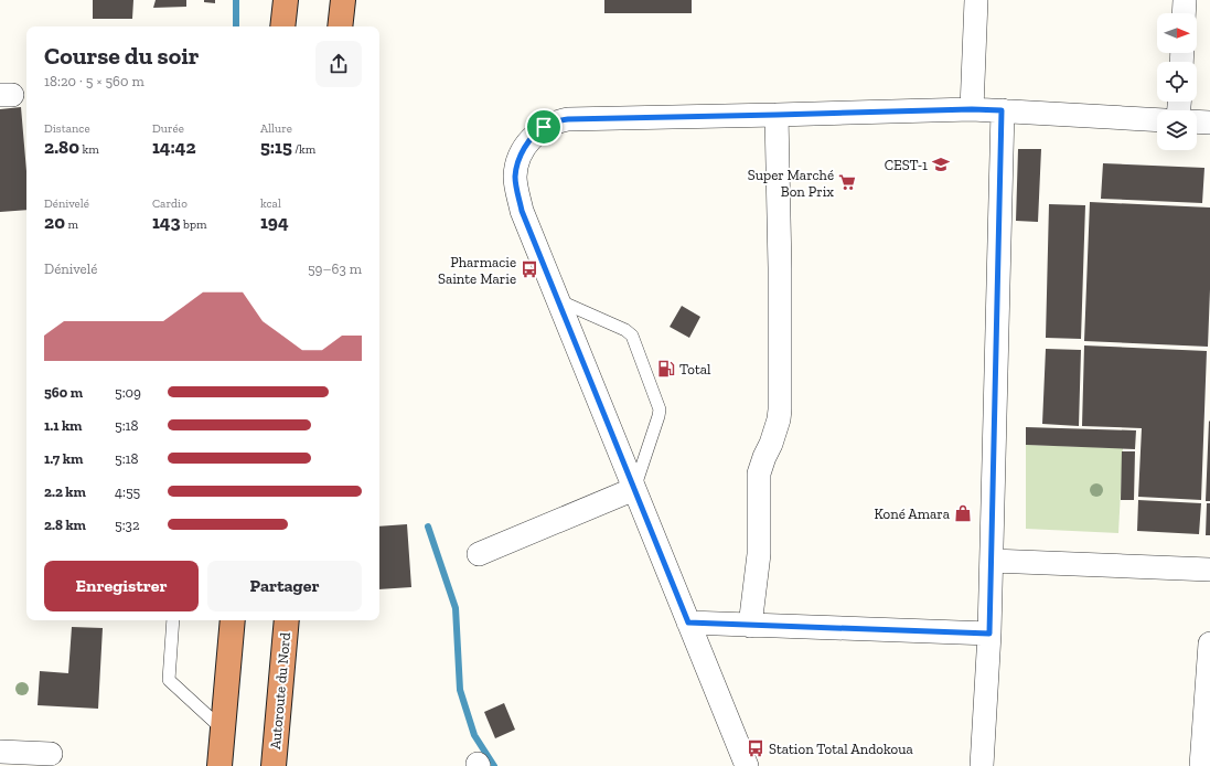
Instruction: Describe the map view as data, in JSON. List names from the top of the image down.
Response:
{
  "streets": {
    "highway": ["Autoroute du Nord"]
  },
  "places": {
    "school or university": ["CEST-1"],
    "supermarket": ["Super Marché Bon Prix"],
    "bus stop": ["Pharmacie Sainte Marie", "Station Total Andokoua"],
    "fuel station": ["Total"],
    "shop": ["Koné Amara"]
  },
  "north": "right",
  "page": {
    "heading": ["Course du soir", "18:20 · 5 × 560 m"],
    "stats": [
      ["Distance", "2.80 km"],
      ["Durée", "14:42"],
      ["Allure", "5:15 /km"],
      ["Dénivelé", "20 m"],
      ["Cardio", "143 bpm"],
      ["kcal", "194"]
    ],
    "chart": ["Dénivelé", "59–63 m"],
    "list": [
      {
        "name": "560 m",
        "note": "5:09"
      },
      {
        "name": "1.1 km",
        "note": "5:18"
      },
      {
        "name": "1.7 km",
        "note": "5:18"
      },
      {
        "name": "2.2 km",
        "note": "4:55"
      },
      {
        "name": "2.8 km",
        "note": "5:32"
      }
    ],
    "buttons": ["Enregistrer", "Partager"]
  }
}
